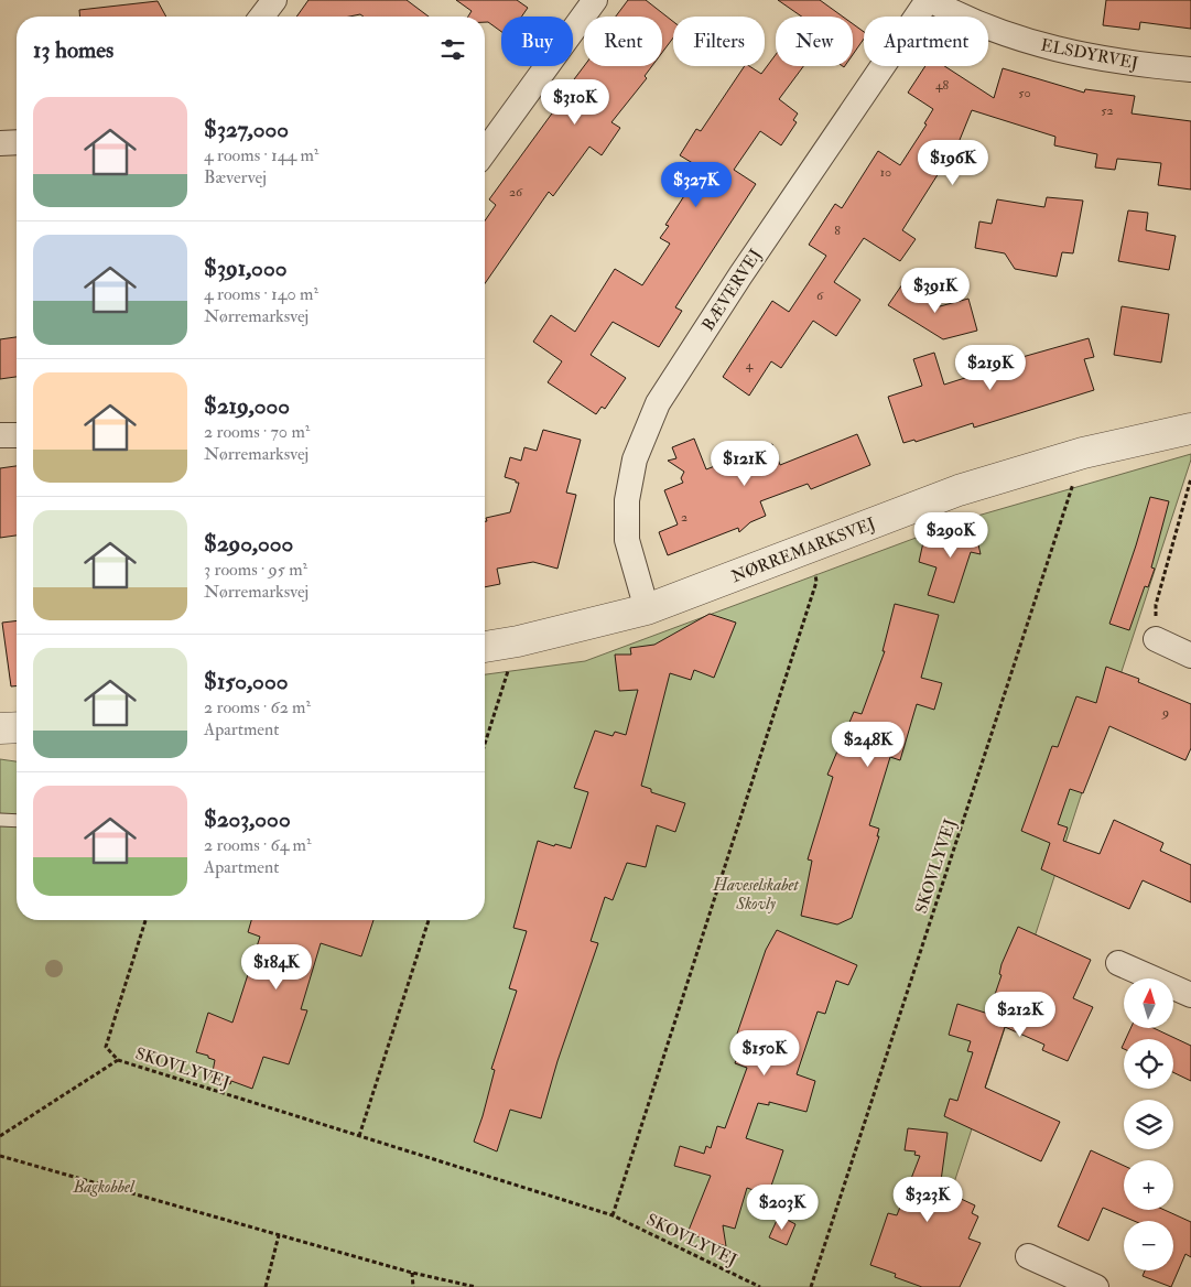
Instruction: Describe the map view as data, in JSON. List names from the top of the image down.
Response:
{
  "streets": {
    "street": ["ELSDYRVEJ", "BÆVERVEJ", "NØRREMARKSVEJ"],
    "path": ["SKOVLYVEJ"]
  },
  "crossings": [
    ["ELSDYRVEJ", "BÆVERVEJ"],
    ["BÆVERVEJ", "NØRREMARKSVEJ"],
    ["NØRREMARKSVEJ", "SKOVLYVEJ"]
  ],
  "parks": ["Haveselskabet Skovly", "Bagkobbel"],
  "house_numbers": [
    "48",
    "50",
    "52",
    "10",
    "26",
    "8",
    "6",
    "4",
    "2",
    "9"
  ],
  "north": "top",
  "page": {
    "chip": [
      "Buy",
      "Rent",
      "Filters",
      "New",
      "Apartment"
    ],
    "heading": "13 homes",
    "price": [
      "$310K",
      "$196K",
      "$327K",
      "$391K",
      "$219K",
      "$121K",
      "$290K",
      "$248K",
      "$184K",
      "$212K",
      "$150K",
      "$323K",
      "$203K"
    ],
    "list": [
      {
        "name": "$327,000",
        "note": "4 rooms · 144 m² · Bævervej"
      },
      {
        "name": "$391,000",
        "note": "4 rooms · 140 m² · Nørremarksvej"
      },
      {
        "name": "$219,000",
        "note": "2 rooms · 70 m² · Nørremarksvej"
      },
      {
        "name": "$290,000",
        "note": "3 rooms · 95 m² · Nørremarksvej"
      },
      {
        "name": "$150,000",
        "note": "2 rooms · 62 m² · Apartment"
      },
      {
        "name": "$203,000",
        "note": "2 rooms · 64 m² · Apartment"
      }
    ],
    "map_buttons": ["+", "−"]
  }
}
